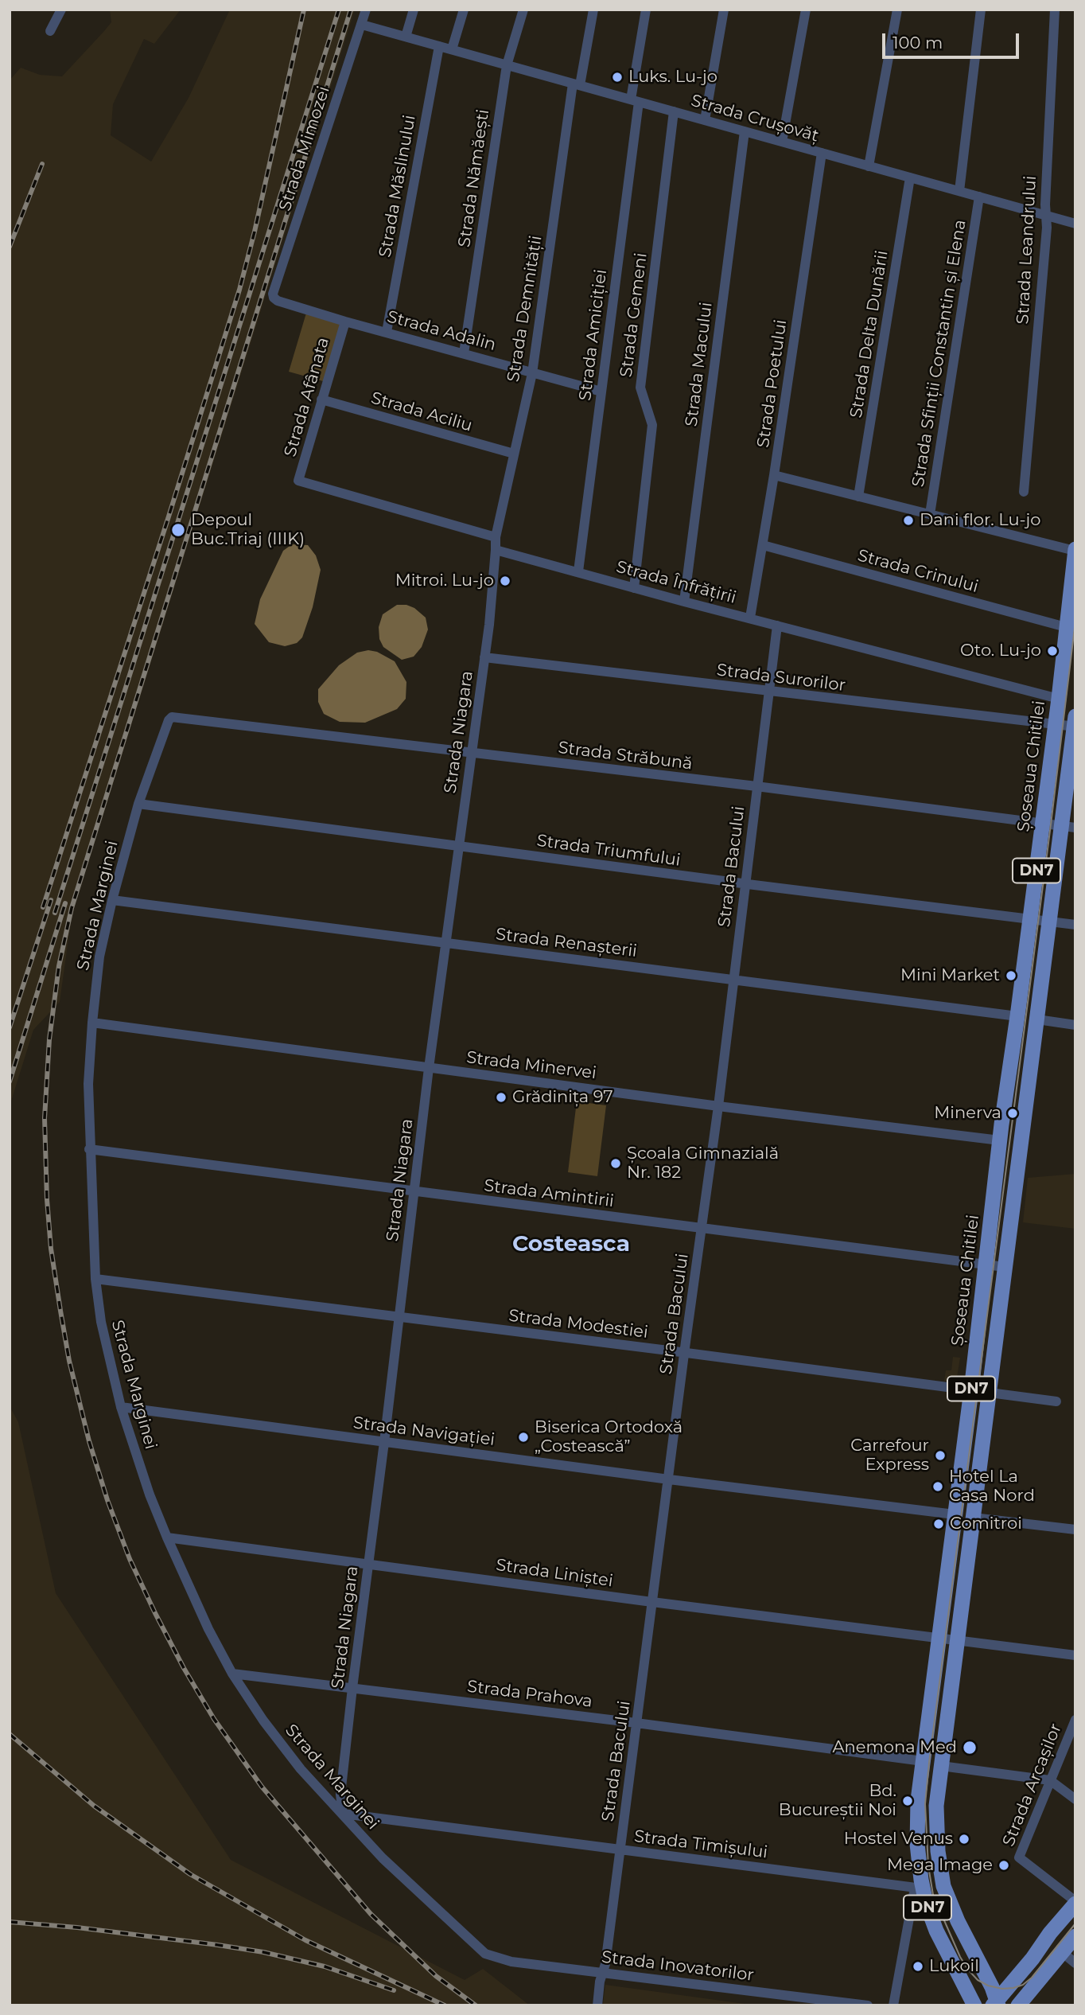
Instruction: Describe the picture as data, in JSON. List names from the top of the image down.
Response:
{
  "streets": {
    "main road": ["Șoseaua Chitilei", "DN7"],
    "street": [
      "Strada Crușovăț",
      "Strada Mimozei",
      "Strada Nămăești",
      "Strada Măslinului",
      "Strada Leandrului",
      "Strada Demnității",
      "Strada Gemeni",
      "Strada Adalin",
      "Strada Delta Dunării",
      "Strada Amiciției",
      "Strada Sfinții Constantin și Elena",
      "Strada Macului",
      "Strada Poetului",
      "Strada Afânata",
      "Strada Aciliu",
      "Strada Crinului",
      "Strada Înfrățirii",
      "Strada Surorilor",
      "Strada Niagara",
      "Strada Străbună",
      "Strada Triumfului",
      "Strada Bacului",
      "Strada Marginei",
      "Strada Renașterii",
      "Strada Minervei",
      "Strada Amintirii",
      "Strada Modestiei",
      "Strada Navigației",
      "Strada Liniștei",
      "Strada Prahova",
      "Strada Arcașilor",
      "Strada Timișului",
      "Strada Inovatorilor"
    ]
  },
  "crossings": [
    ["Strada Crușovăț", "Strada Mimozei"],
    ["Strada Crușovăț", "Strada Nămăești"],
    ["Strada Crușovăț", "Strada Măslinului"],
    ["Strada Crușovăț", "Strada Leandrului"],
    ["Strada Crușovăț", "Strada Demnității"],
    ["Strada Crușovăț", "Strada Gemeni"],
    ["Strada Crușovăț", "Strada Delta Dunării"],
    ["Strada Crușovăț", "Strada Amiciției"],
    ["Strada Crușovăț", "Strada Sfinții Constantin și Elena"],
    ["Strada Crușovăț", "Strada Macului"],
    ["Strada Crușovăț", "Strada Poetului"],
    ["Strada Mimozei", "Strada Adalin"],
    ["Strada Nămăești", "Strada Adalin"],
    ["Strada Măslinului", "Strada Adalin"],
    ["Strada Demnității", "Strada Adalin"],
    ["Strada Demnității", "Strada Afânata"],
    ["Strada Demnității", "Strada Aciliu"],
    ["Strada Gemeni", "Strada Înfrățirii"],
    ["Strada Adalin", "Strada Amiciției"],
    ["Strada Adalin", "Strada Afânata"],
    ["Strada Amiciției", "Strada Înfrățirii"],
    ["Strada Macului", "Strada Înfrățirii"],
    ["Strada Poetului", "Strada Crinului"],
    ["Strada Poetului", "Strada Înfrățirii"],
    ["Strada Afânata", "Strada Aciliu"],
    ["Strada Crinului", "Șoseaua Chitilei"],
    ["Strada Înfrățirii", "Strada Niagara"],
    ["Strada Înfrățirii", "Șoseaua Chitilei"],
    ["Strada Înfrățirii", "Strada Bacului"],
    ["Strada Surorilor", "Strada Niagara"],
    ["Strada Surorilor", "Șoseaua Chitilei"],
    ["Strada Surorilor", "Strada Bacului"],
    ["Strada Niagara", "Strada Străbună"],
    ["Strada Niagara", "Strada Triumfului"],
    ["Strada Niagara", "Strada Marginei"],
    ["Strada Niagara", "Strada Renașterii"],
    ["Strada Niagara", "Strada Minervei"],
    ["Strada Niagara", "Strada Amintirii"],
    ["Strada Niagara", "Strada Modestiei"],
    ["Strada Niagara", "Strada Navigației"],
    ["Strada Niagara", "Strada Liniștei"],
    ["Strada Niagara", "Strada Prahova"],
    ["Strada Niagara", "Strada Timișului"],
    ["Strada Străbună", "Șoseaua Chitilei"],
    ["Strada Străbună", "Strada Bacului"],
    ["Strada Străbună", "Strada Marginei"],
    ["Șoseaua Chitilei", "Strada Triumfului"],
    ["Șoseaua Chitilei", "Strada Renașterii"],
    ["Șoseaua Chitilei", "Strada Minervei"],
    ["Șoseaua Chitilei", "Strada Amintirii"],
    ["Șoseaua Chitilei", "Strada Modestiei"],
    ["Șoseaua Chitilei", "Strada Navigației"],
    ["Șoseaua Chitilei", "Strada Liniștei"],
    ["Șoseaua Chitilei", "Strada Prahova"],
    ["Șoseaua Chitilei", "Strada Timișului"],
    ["Strada Triumfului", "Strada Bacului"],
    ["Strada Triumfului", "Strada Marginei"],
    ["Strada Bacului", "Strada Renașterii"],
    ["Strada Bacului", "Strada Minervei"],
    ["Strada Bacului", "Strada Amintirii"],
    ["Strada Bacului", "Strada Modestiei"],
    ["Strada Bacului", "Strada Navigației"],
    ["Strada Bacului", "Strada Liniștei"],
    ["Strada Bacului", "Strada Prahova"],
    ["Strada Bacului", "Strada Timișului"],
    ["Strada Bacului", "Strada Inovatorilor"],
    ["Strada Marginei", "Strada Renașterii"],
    ["Strada Marginei", "Strada Minervei"],
    ["Strada Marginei", "Strada Amintirii"],
    ["Strada Marginei", "Strada Modestiei"],
    ["Strada Marginei", "Strada Navigației"],
    ["Strada Marginei", "Strada Liniștei"],
    ["Strada Marginei", "Strada Prahova"],
    ["Strada Marginei", "Strada Timișului"],
    ["Strada Marginei", "Strada Inovatorilor"]
  ],
  "districts": ["Costeasca"],
  "places": [
    "Luks. Lu-jo",
    "Dani flor. Lu-jo",
    "Depoul Buc.Triaj (IIIK)",
    "Mitroi. Lu-jo",
    "Oto. Lu-jo",
    "Mini Market",
    "Grădinița 97",
    "Minerva",
    "Școala Gimnazială Nr. 182",
    "Biserica Ortodoxă „Costească”",
    "Carrefour Express",
    "Hotel La Casa Nord",
    "Comitroi",
    "Anemona Med",
    "Bd. Bucureștii Noi",
    "Hostel Venus",
    "Mega Image",
    "Lukoil"
  ],
  "scale_bar": "100 m"
}
